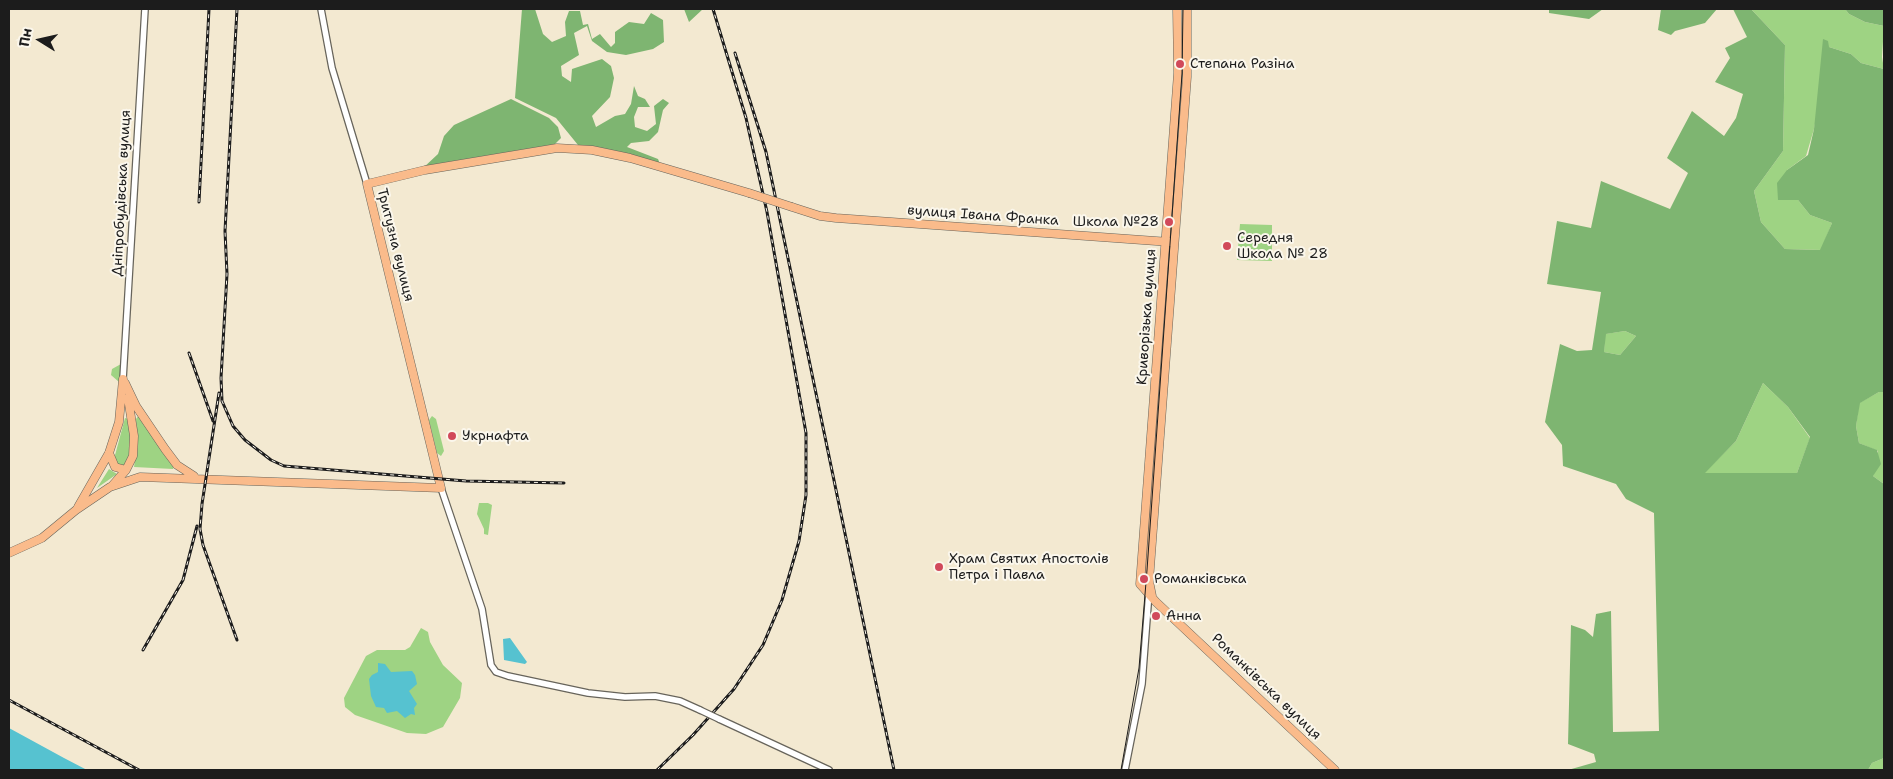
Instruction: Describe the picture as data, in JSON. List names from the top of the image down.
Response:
{
  "streets": {
    "main road": [
      "вулиця Івана Франка",
      "Тритузна вулиця",
      "Криворізька вулиця",
      "Романківська вулиця"
    ],
    "street": ["Дніпробудівська вулиця"]
  },
  "crossings": [
    ["вулиця Івана Франка", "Тритузна вулиця"],
    ["вулиця Івана Франка", "Криворізька вулиця"],
    ["Криворізька вулиця", "Романківська вулиця"]
  ],
  "places": [
    "Степана Разіна",
    "Школа №28",
    "Середня Школа № 28",
    "Укрнафта",
    "Храм Святих Апостолів Петра і Павла",
    "Романківська",
    "Анна"
  ],
  "north": "left"
}
